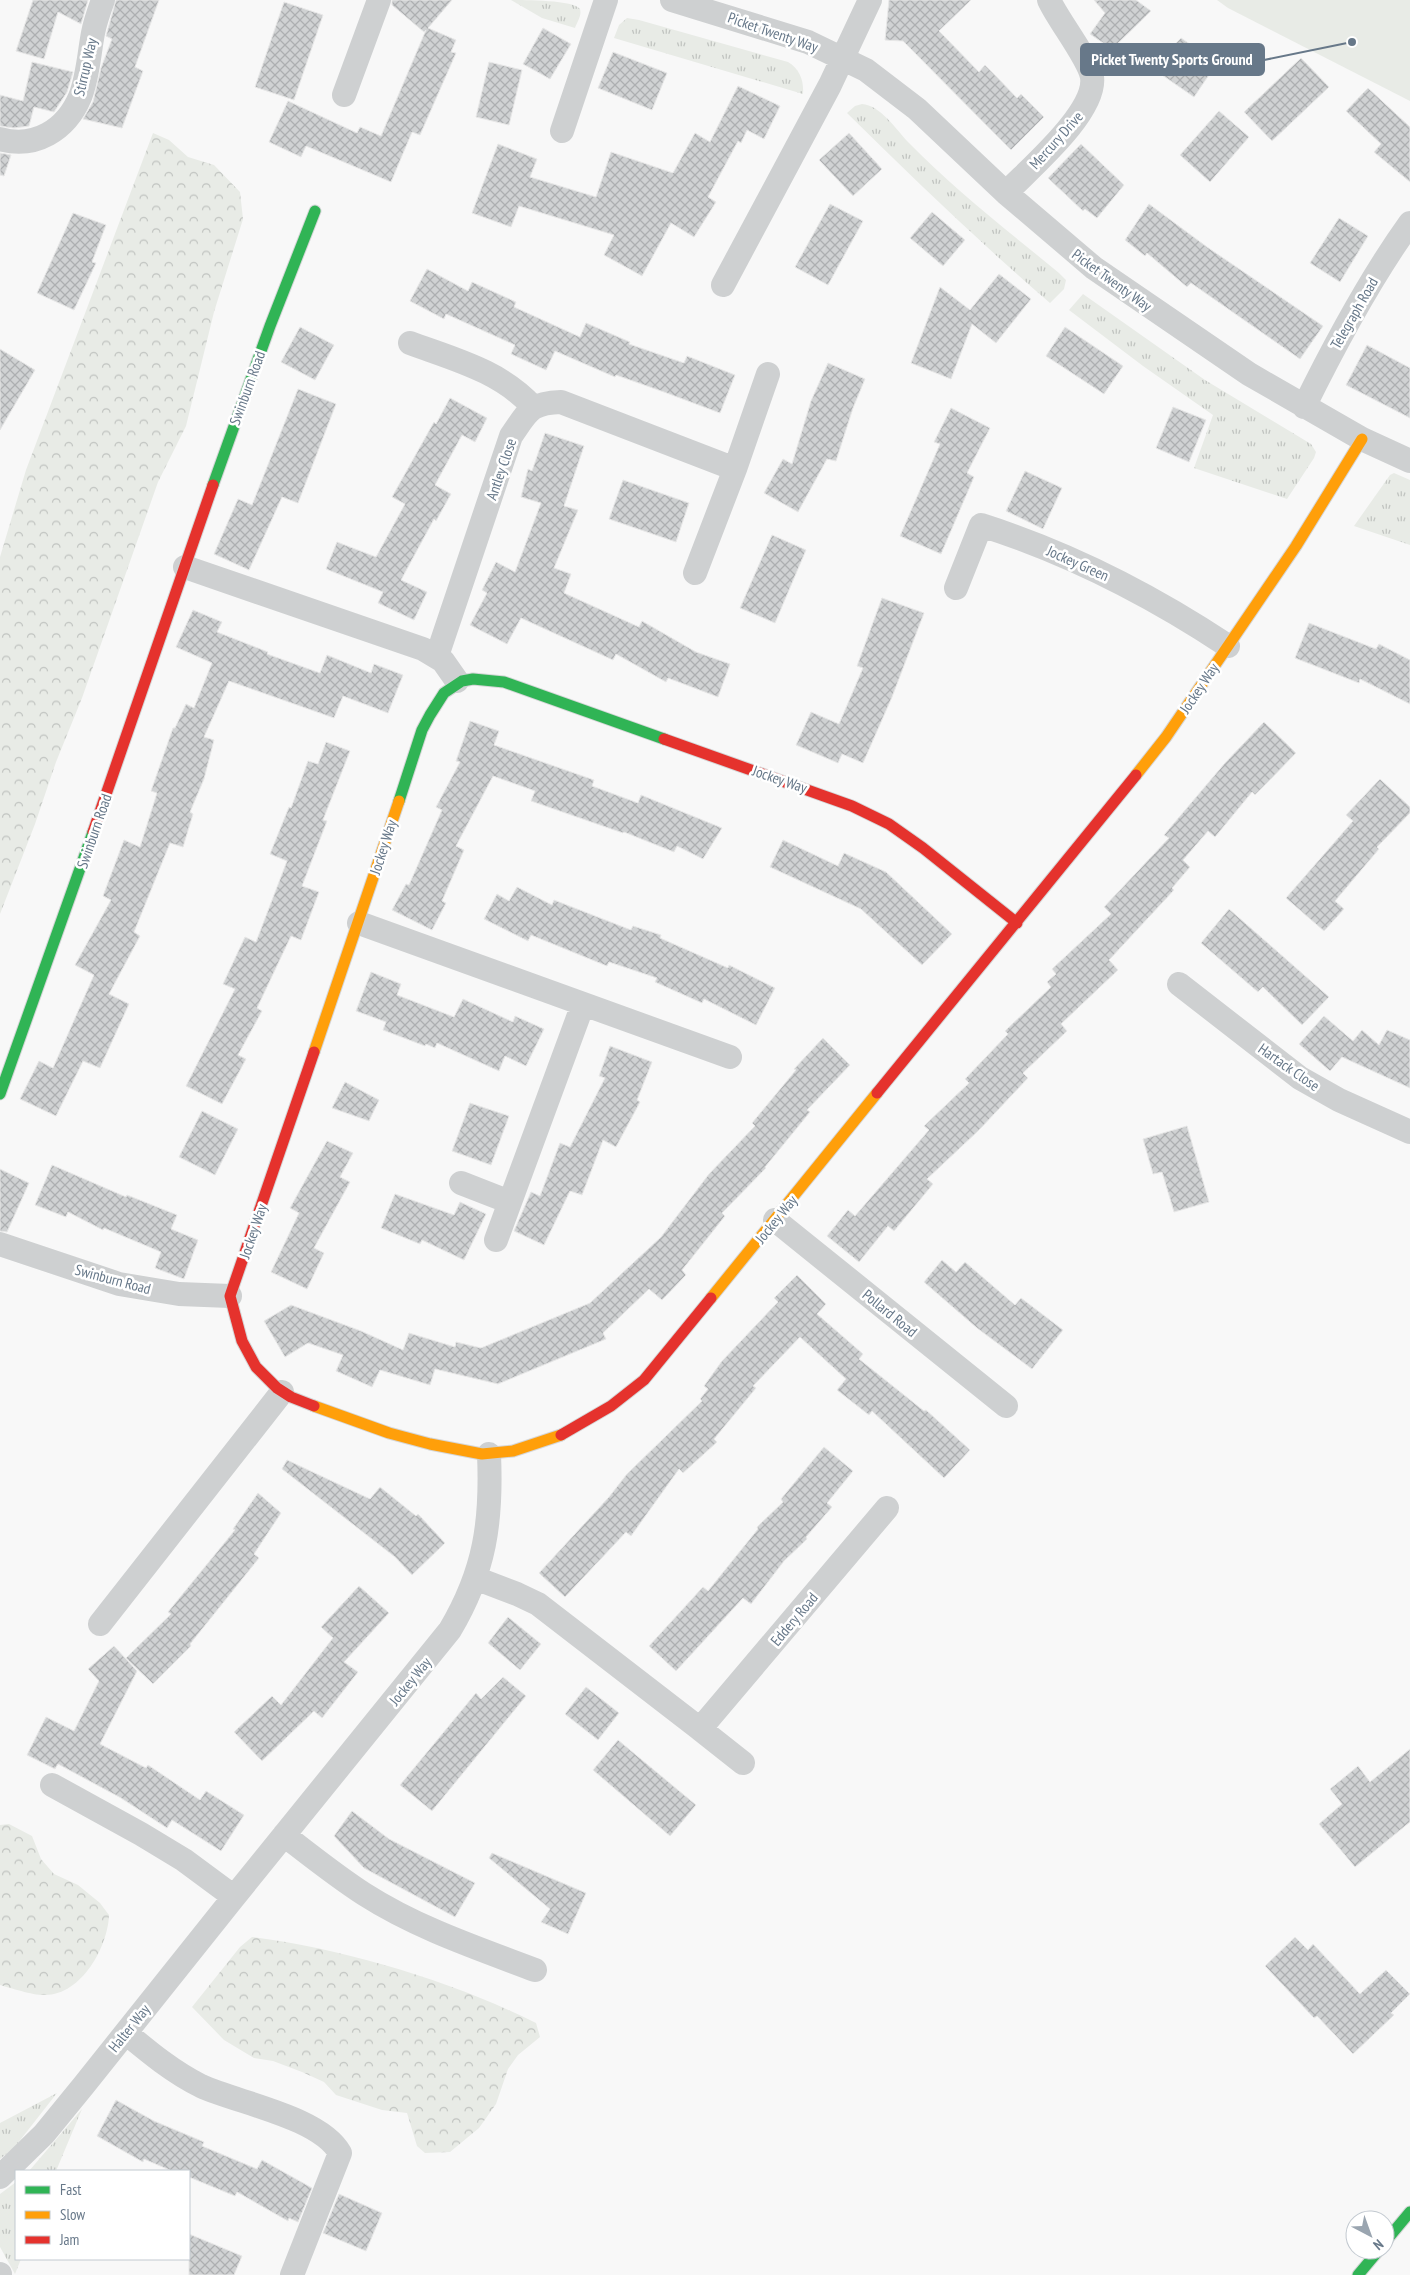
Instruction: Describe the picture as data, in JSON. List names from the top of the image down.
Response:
{
  "streets": {
    "street": [
      "Picket Twenty Way",
      "Stirrup Way",
      "Mercury Drive",
      "Telegraph Road",
      "Swinburn Road",
      "Antley Close",
      "Jockey Green",
      "Jockey Way",
      "Hartack Close",
      "Pollard Road",
      "Eddery Road",
      "Halter Way"
    ]
  },
  "crossings": [
    ["Picket Twenty Way", "Mercury Drive"],
    ["Picket Twenty Way", "Telegraph Road"],
    ["Picket Twenty Way", "Jockey Way"],
    ["Swinburn Road", "Jockey Way"],
    ["Jockey Green", "Jockey Way"],
    ["Jockey Way", "Pollard Road"],
    ["Jockey Way", "Halter Way"]
  ],
  "places": ["Picket Twenty Sports Ground"],
  "legend": ["Fast", "Slow", "Jam"],
  "north": "bottom right"
}
